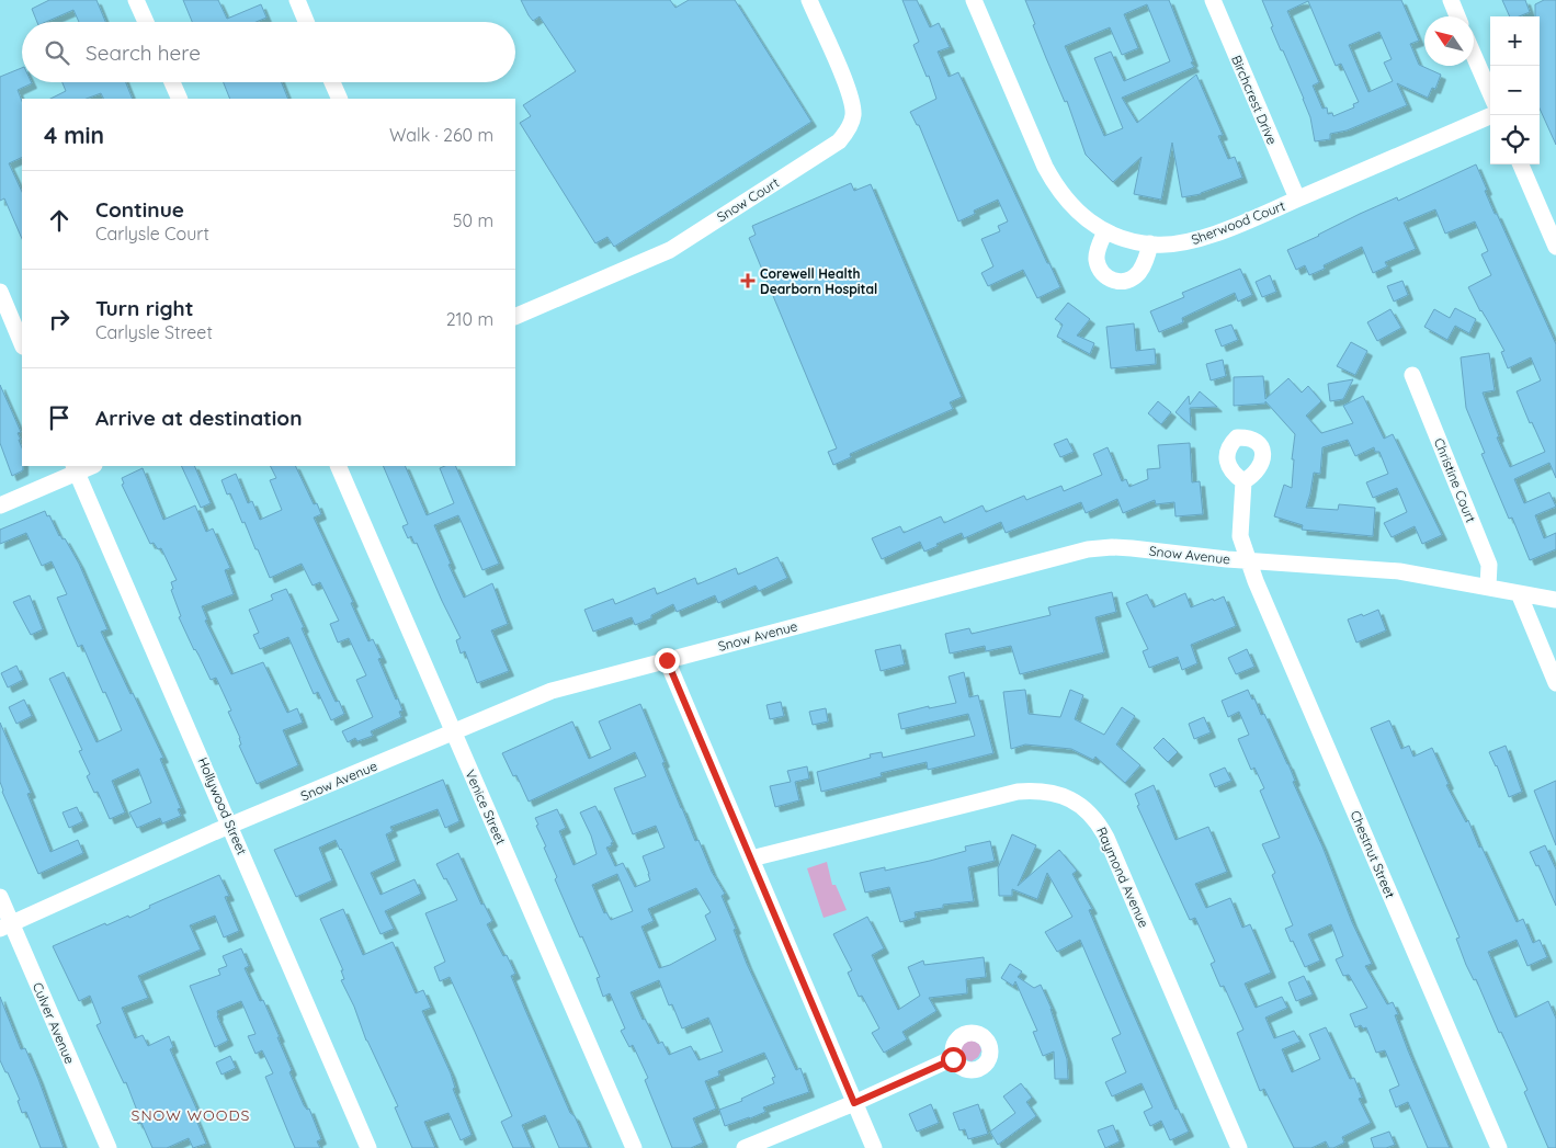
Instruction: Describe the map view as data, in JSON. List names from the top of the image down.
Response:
{
  "streets": {
    "street": [
      "Birchcrest Drive",
      "Snow Court",
      "Sherwood Court",
      "Christine Court",
      "Snow Avenue",
      "Hollywood Street",
      "Venice Street",
      "Chestnut Street",
      "Raymond Avenue",
      "Culver Avenue"
    ]
  },
  "crossings": [
    ["Birchcrest Drive", "Sherwood Court"],
    ["Christine Court", "Snow Avenue"],
    ["Snow Avenue", "Hollywood Street"],
    ["Snow Avenue", "Venice Street"],
    ["Snow Avenue", "Chestnut Street"],
    ["Snow Avenue", "Culver Avenue"]
  ],
  "districts": ["SNOW WOODS"],
  "places": {
    "health": ["Corewell Health Dearborn Hospital"]
  },
  "north": "top left",
  "page": {
    "map_buttons": ["+", "−"],
    "search": "Search here",
    "heading": ["4 min", "Walk · 260 m"],
    "list": [
      ["Continue", "Carlysle Court", "50 m"],
      ["Turn right", "Carlysle Street", "210 m"],
      "Arrive at destination"
    ]
  }
}
